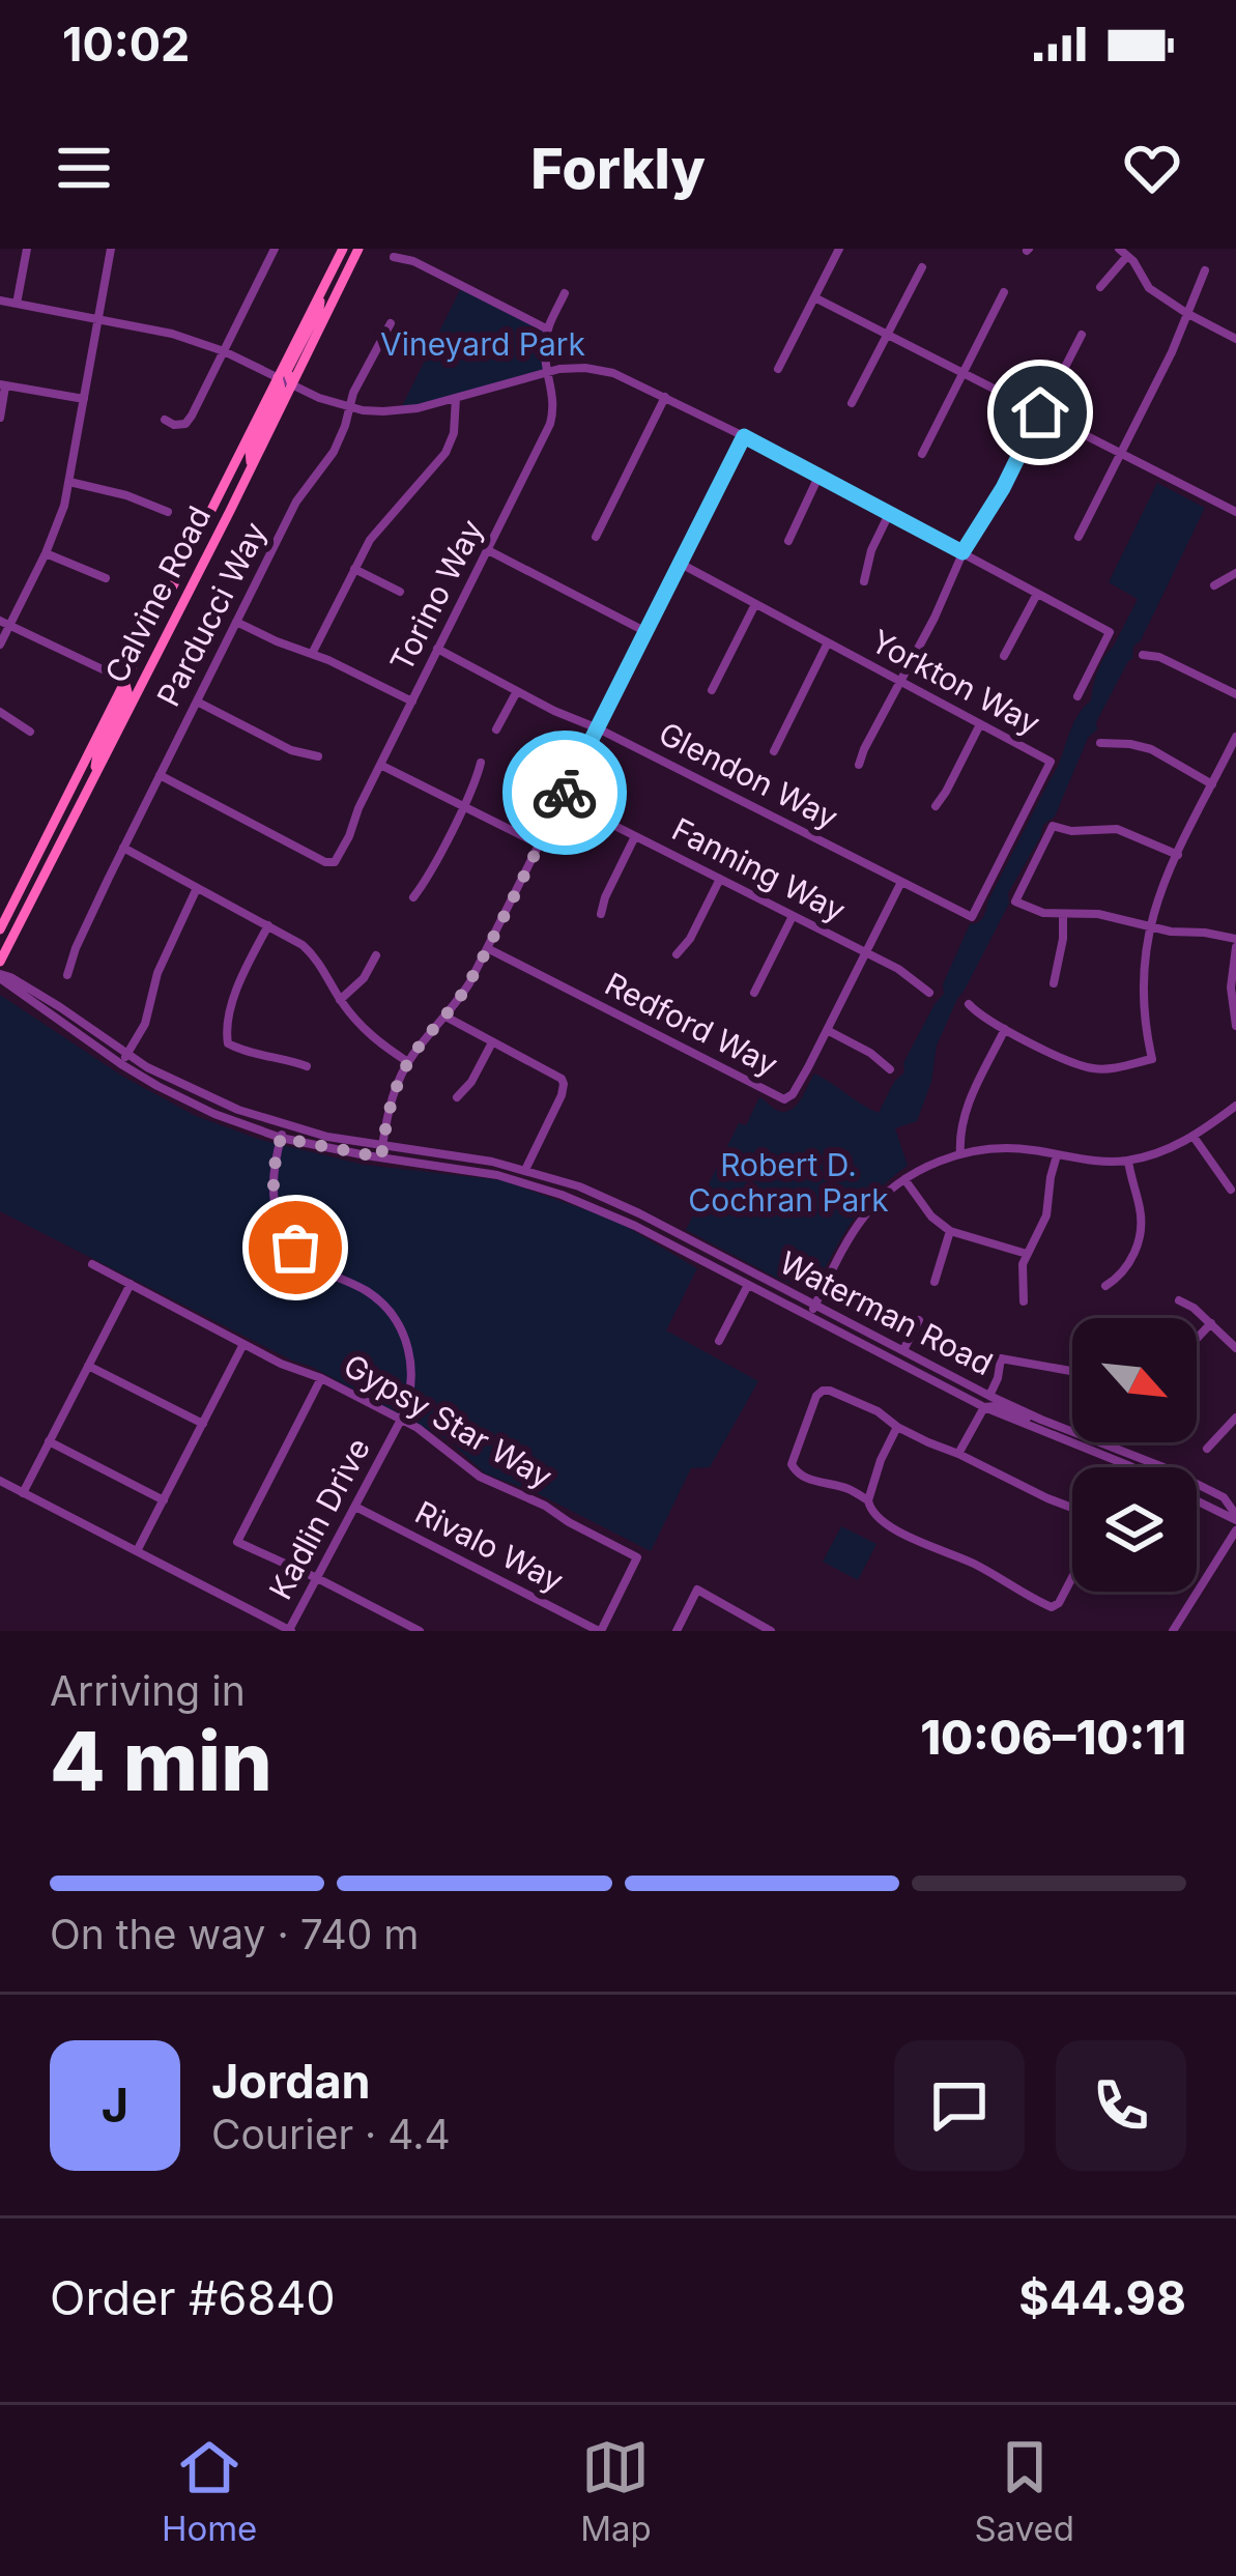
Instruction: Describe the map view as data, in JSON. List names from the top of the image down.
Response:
{
  "streets": {
    "main road": ["Calvine Road"],
    "street": [
      "Torino Way",
      "Parducci Way",
      "Yorkton Way",
      "Glendon Way",
      "Fanning Way",
      "Redford Way",
      "Waterman Road",
      "Gypsy Star Way",
      "Kadlin Drive",
      "Rivalo Way"
    ]
  },
  "crossings": [
    ["Torino Way", "Parducci Way"],
    ["Torino Way", "Glendon Way"],
    ["Yorkton Way", "Glendon Way"],
    ["Yorkton Way", "Redford Way"],
    ["Glendon Way", "Redford Way"],
    ["Fanning Way", "Redford Way"],
    ["Waterman Road", "Kadlin Drive"],
    ["Gypsy Star Way", "Kadlin Drive"],
    ["Gypsy Star Way", "Rivalo Way"],
    ["Kadlin Drive", "Rivalo Way"]
  ],
  "parks": ["Vineyard Park", "Robert D. Cochran Park"],
  "north": "bottom right",
  "page": {
    "status": "10:02",
    "header": "Forkly",
    "heading": ["4 min", "Arriving in", "10:06–10:11"],
    "panel": [
      "Jordan",
      "Courier · 4.4",
      "Order #6840",
      "$44.98"
    ],
    "bar": "On the way · 740 m",
    "round": "J",
    "tabs": ["Home", "Map", "Saved"]
  }
}
